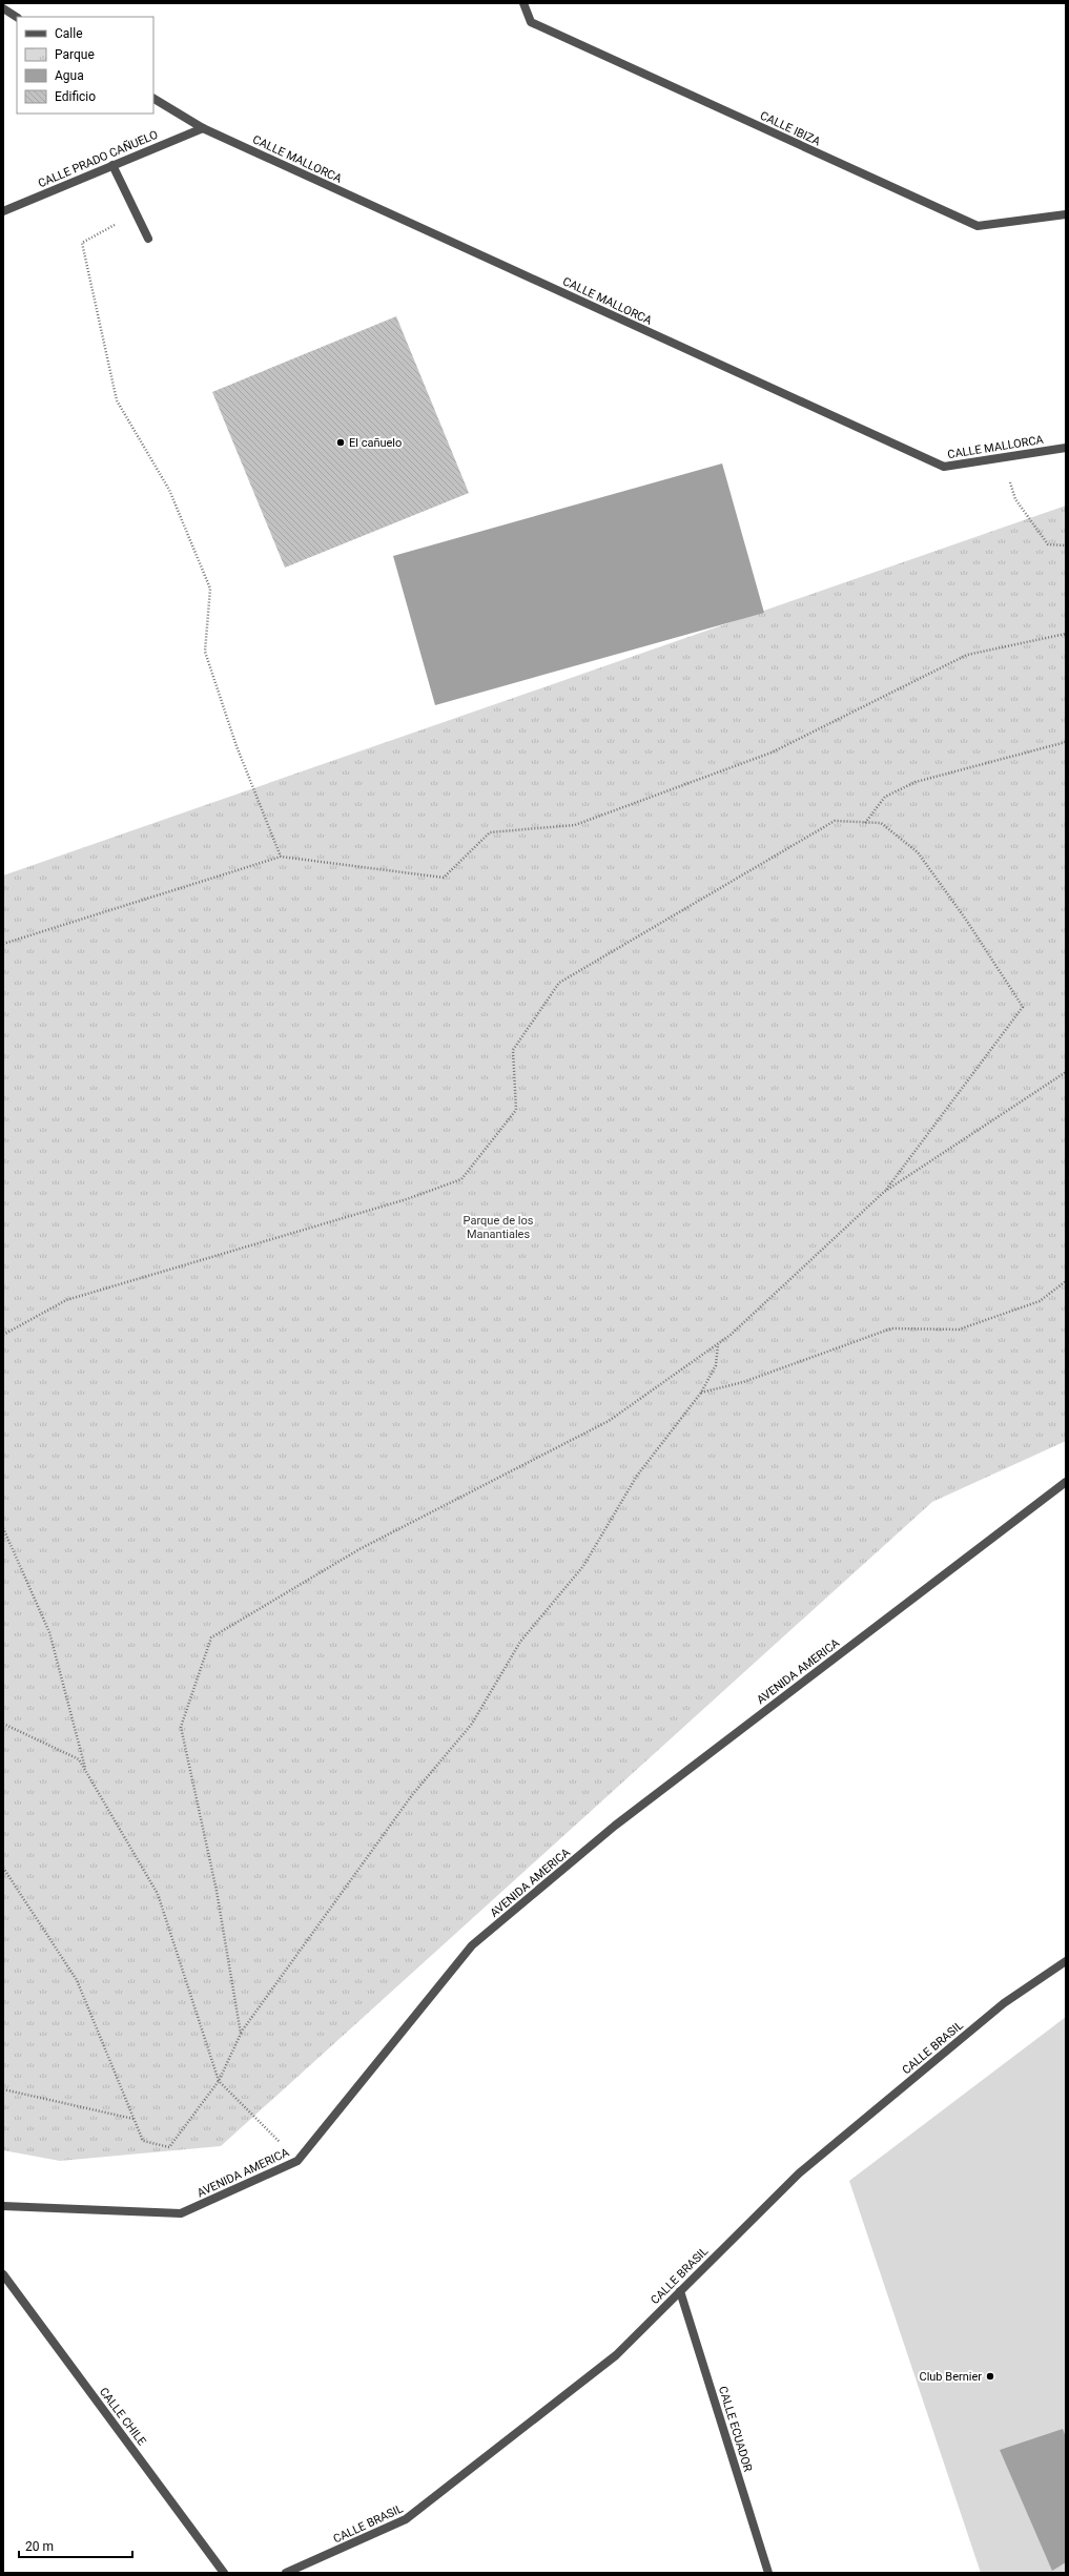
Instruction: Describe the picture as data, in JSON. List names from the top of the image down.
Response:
{
  "streets": {
    "street": [
      "CALLE IBIZA",
      "CALLE PRADO CAÑUELO",
      "CALLE MALLORCA",
      "AVENIDA AMERICA",
      "CALLE BRASIL",
      "CALLE CHILE",
      "CALLE ECUADOR"
    ]
  },
  "crossings": [
    ["CALLE PRADO CAÑUELO", "CALLE MALLORCA"],
    ["CALLE BRASIL", "CALLE ECUADOR"]
  ],
  "parks": ["Parque de los Manantiales"],
  "places": ["El cañuelo", "Club Bernier"],
  "legend": [
    "Calle",
    "Parque",
    "Agua",
    "Edificio"
  ],
  "scale_bar": "20 m"
}
